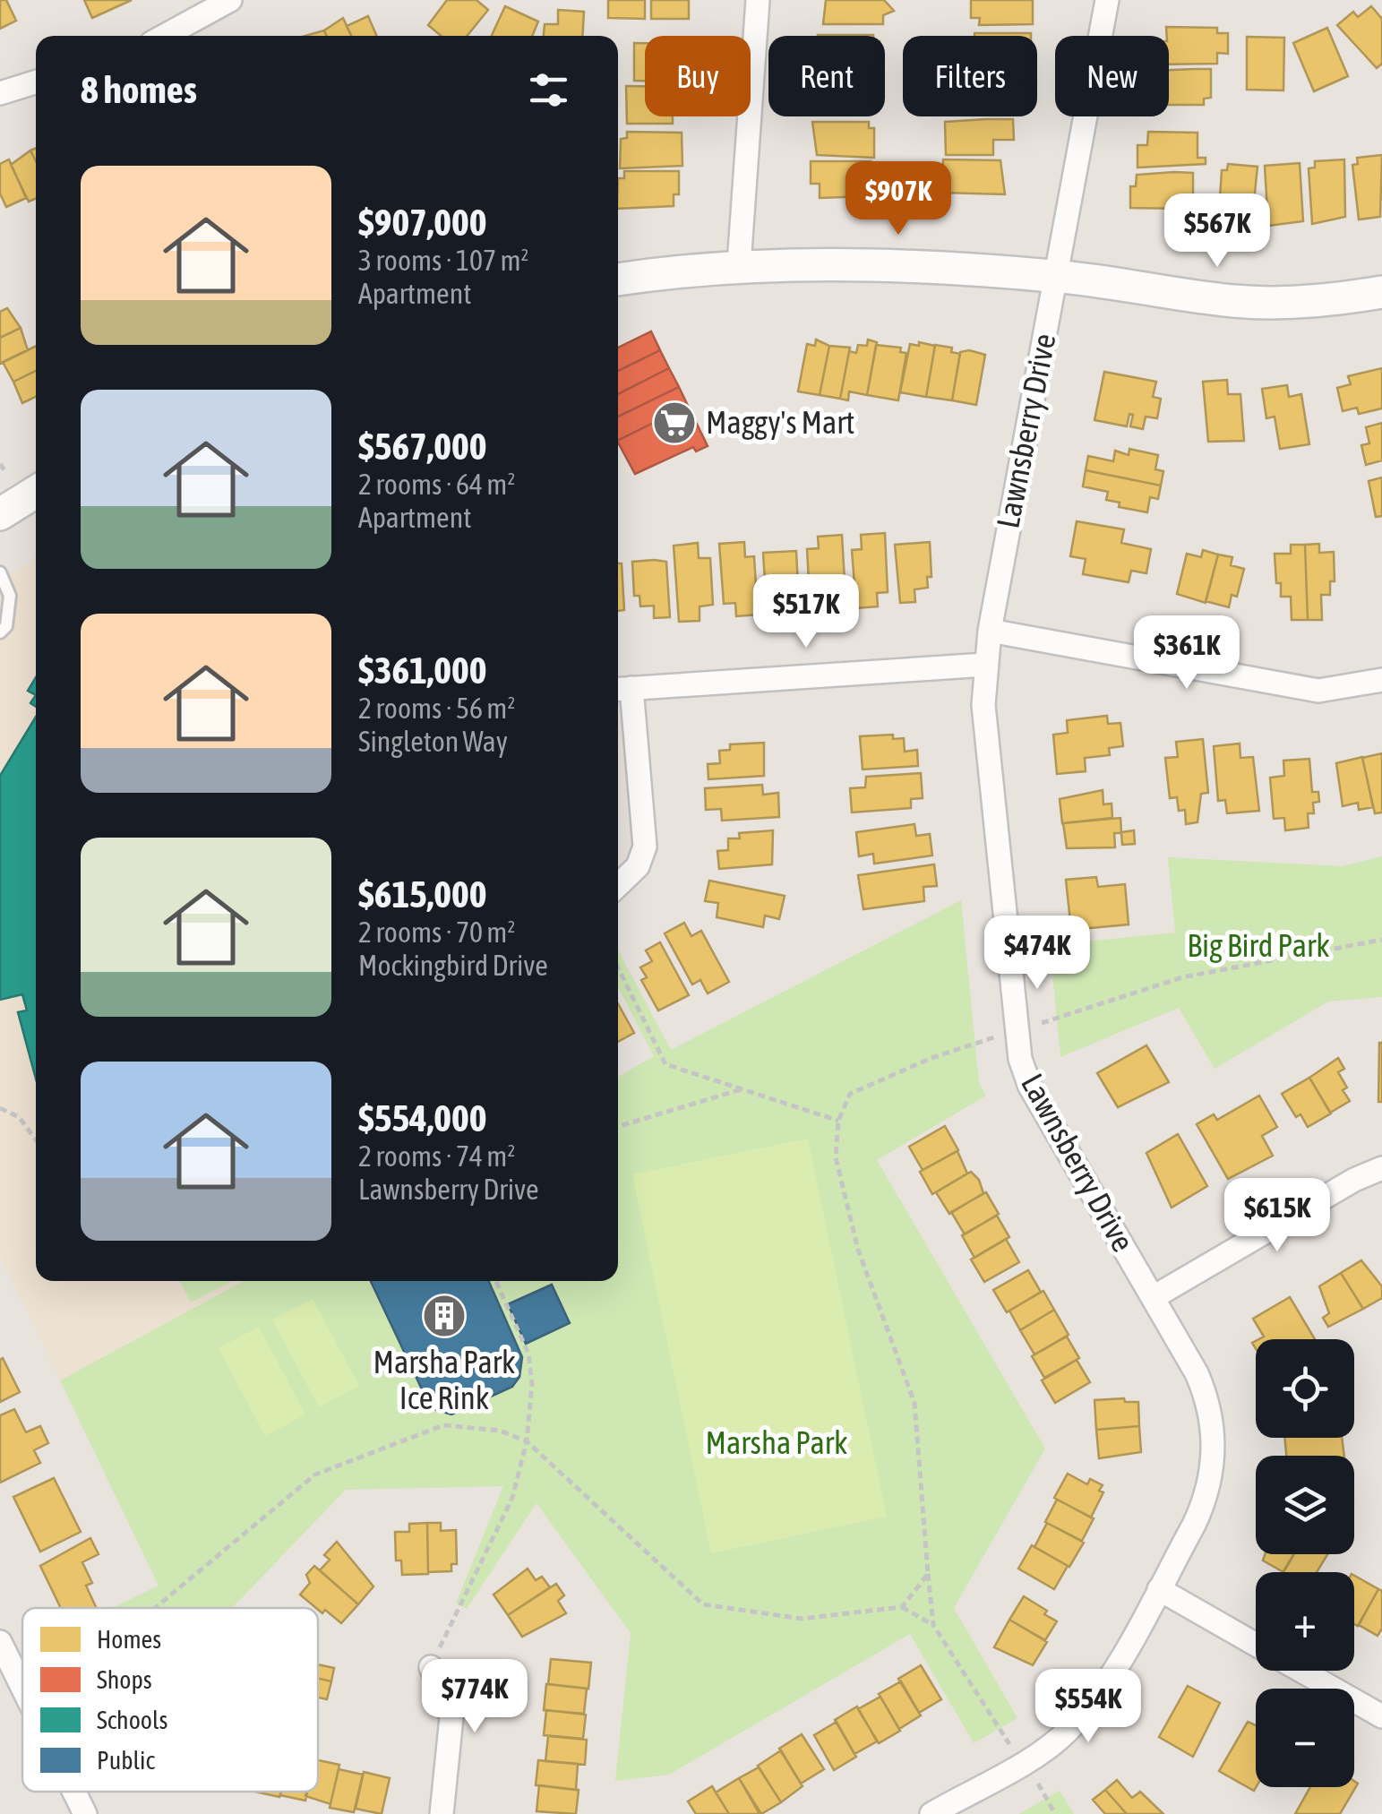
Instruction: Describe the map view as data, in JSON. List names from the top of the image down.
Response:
{
  "streets": {
    "street": ["Lawnsberry Drive"]
  },
  "parks": ["Big Bird Park", "Marsha Park"],
  "places": {
    "supermarket": ["Maggy's Mart"],
    "building": ["Marsha Park Ice Rink"]
  },
  "legend": [
    "Homes",
    "Shops",
    "Schools",
    "Public"
  ],
  "page": {
    "chip": [
      "Buy",
      "Rent",
      "Filters",
      "New"
    ],
    "heading": "8 homes",
    "list": [
      {
        "name": "$907,000",
        "note": "3 rooms · 107 m² · Apartment"
      },
      {
        "name": "$567,000",
        "note": "2 rooms · 64 m² · Apartment"
      },
      {
        "name": "$361,000",
        "note": "2 rooms · 56 m² · Singleton Way"
      },
      {
        "name": "$615,000",
        "note": "2 rooms · 70 m² · Mockingbird Drive"
      },
      {
        "name": "$554,000",
        "note": "2 rooms · 74 m² · Lawnsberry Drive"
      }
    ],
    "price": [
      "$907K",
      "$567K",
      "$517K",
      "$361K",
      "$474K",
      "$615K",
      "$774K",
      "$554K"
    ],
    "map_buttons": ["+", "−"]
  }
}
